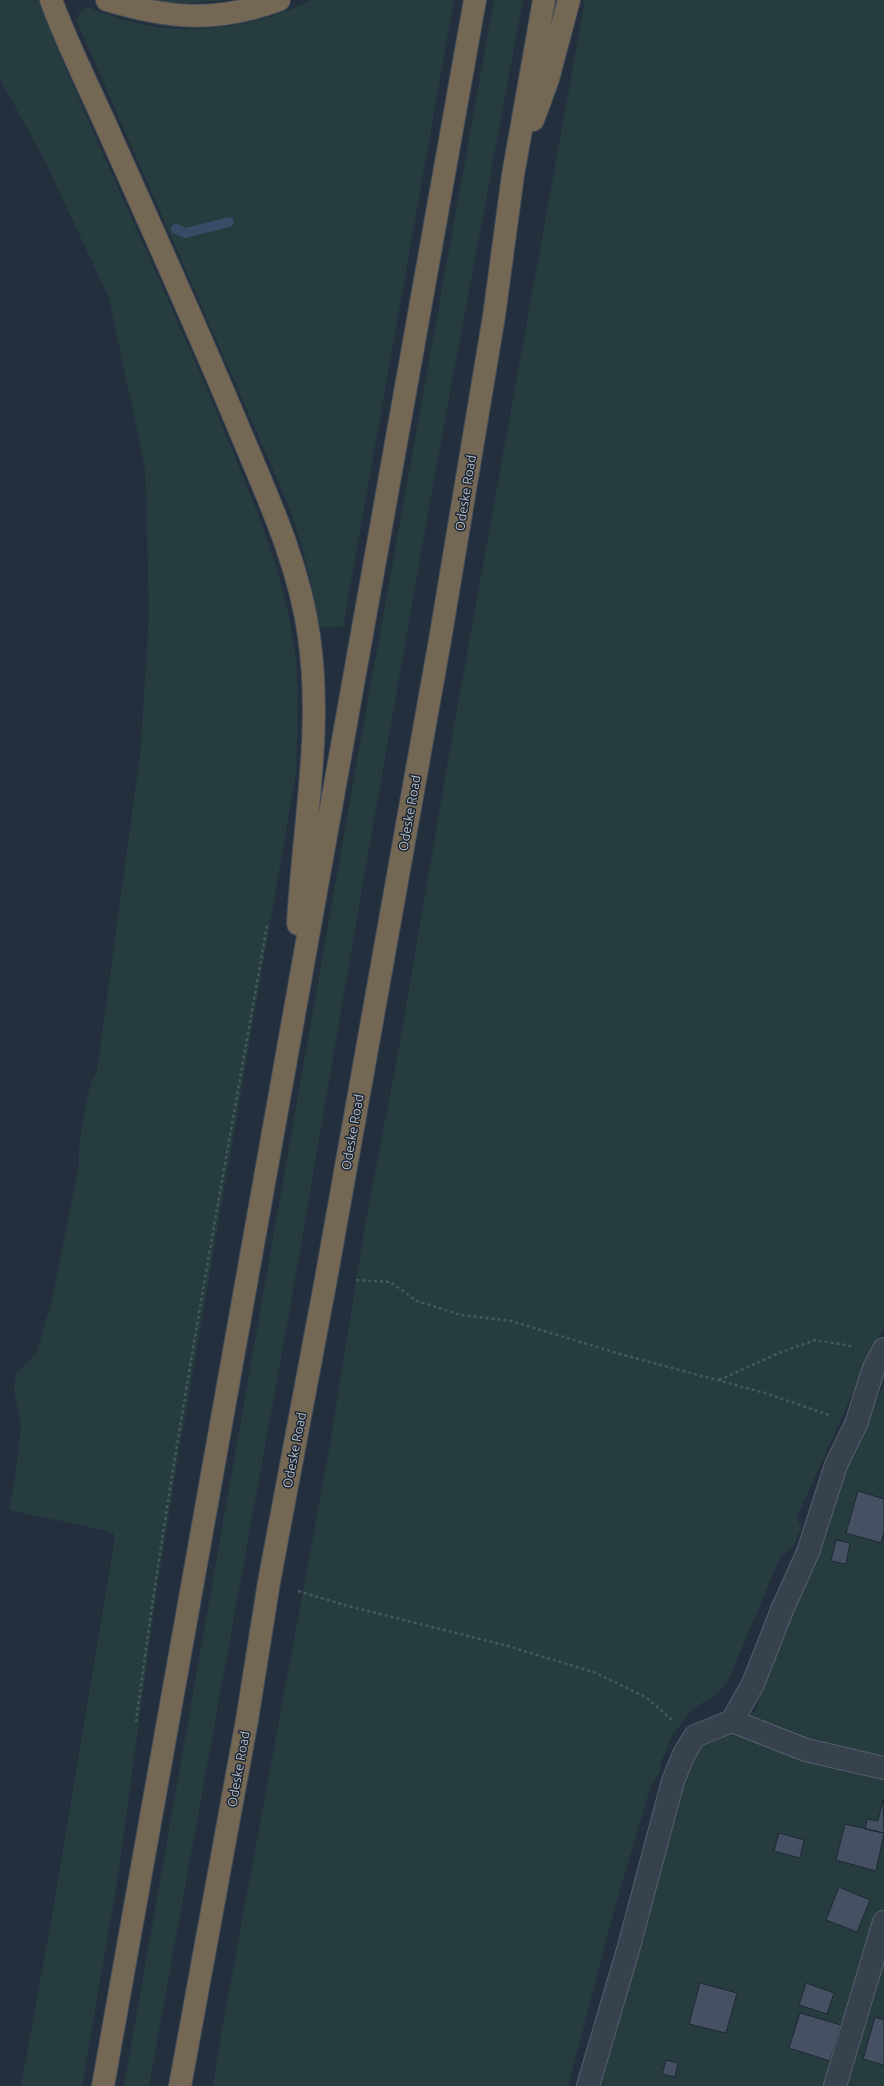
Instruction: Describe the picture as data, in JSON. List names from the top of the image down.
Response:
{
  "streets": {
    "highway": ["Odeske Road"]
  }
}
